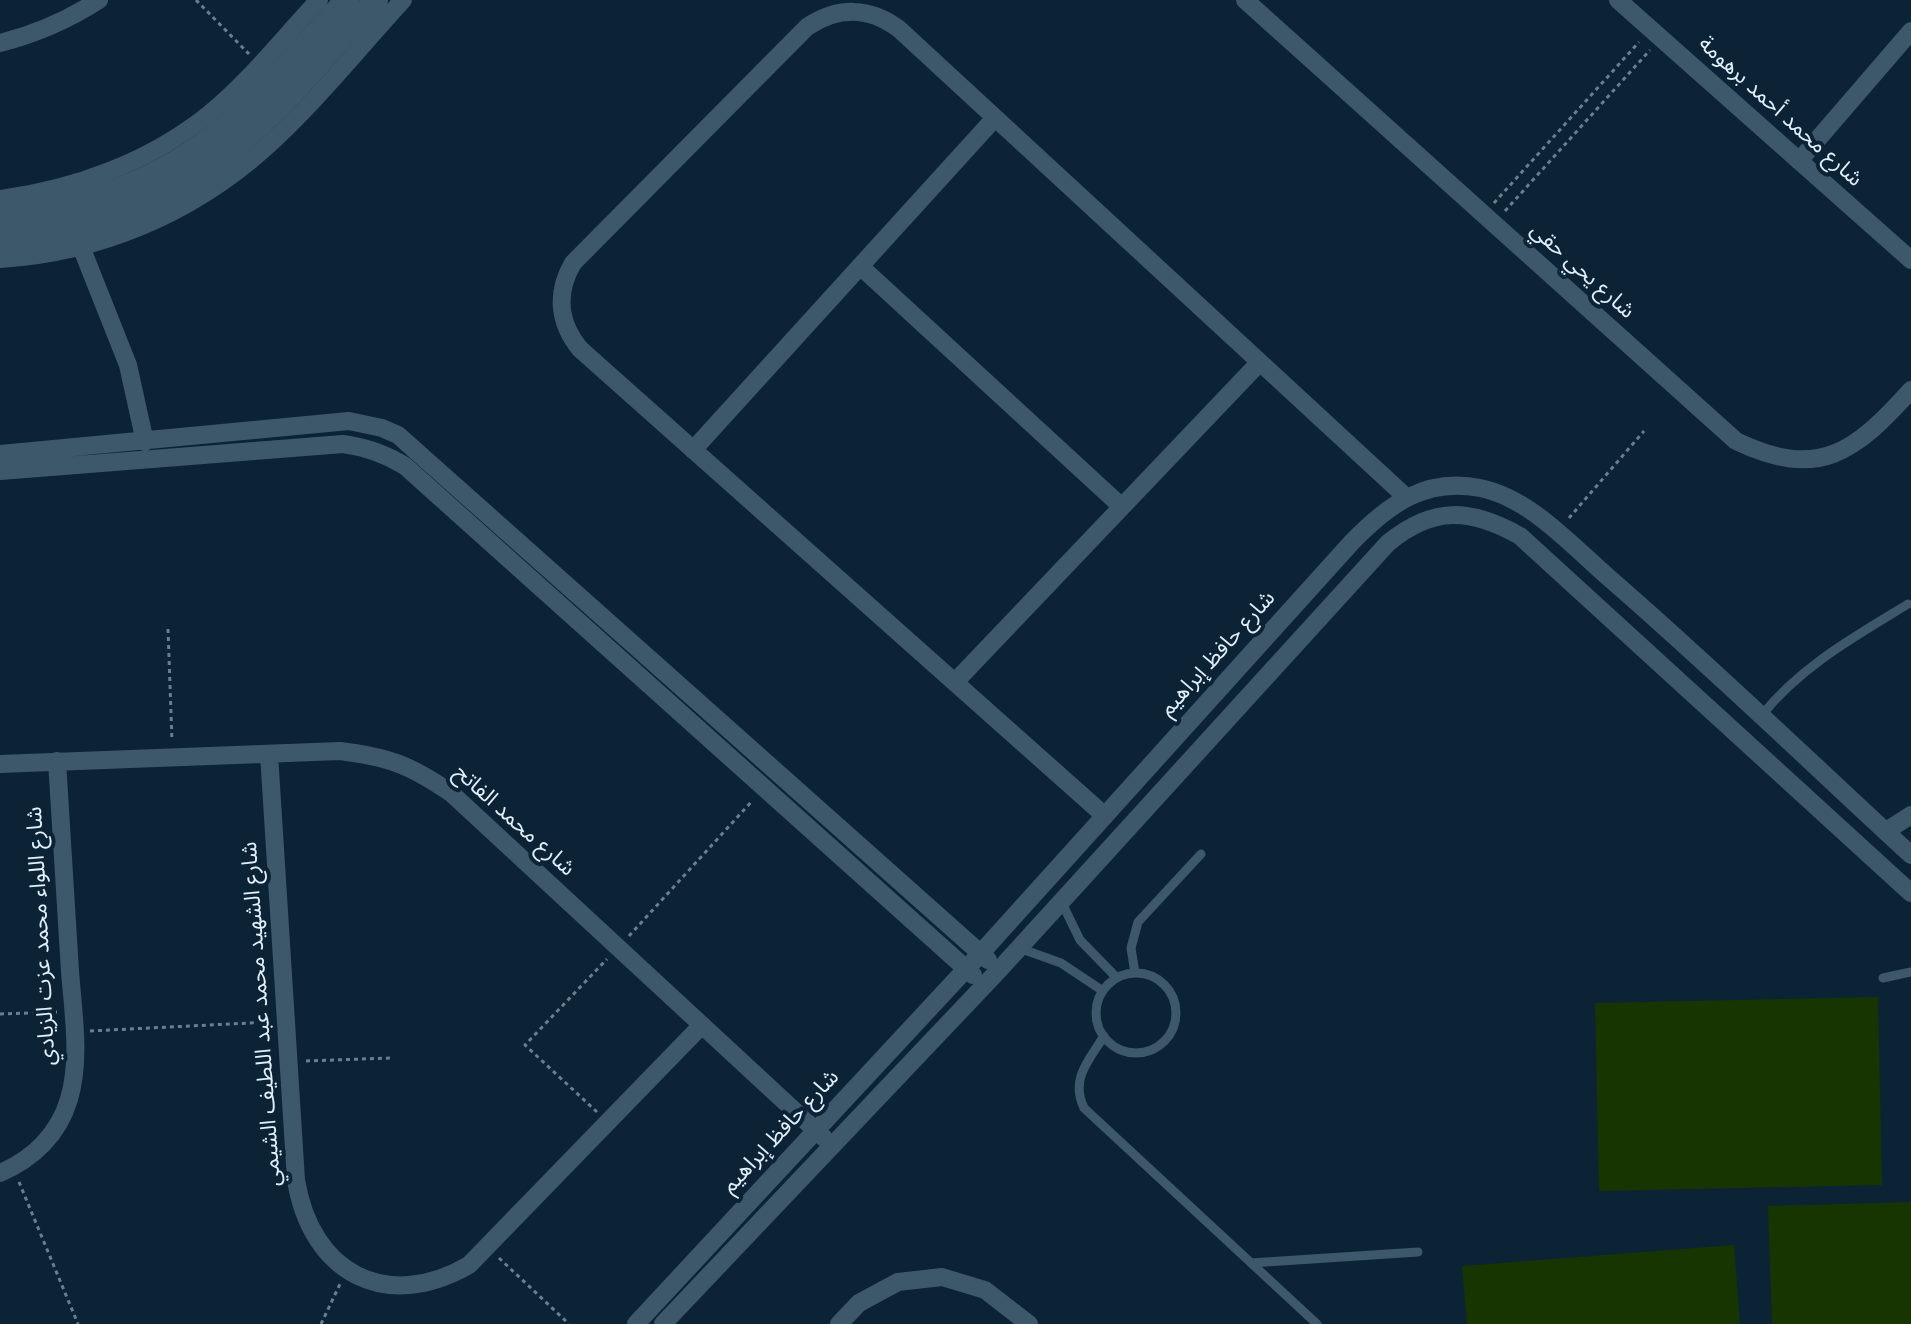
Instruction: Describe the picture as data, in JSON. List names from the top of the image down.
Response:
{
  "streets": {
    "street": [
      "شارع محمد أحمد برهومة",
      "شارع يحي حقي",
      "شارع حافظ إبراهيم",
      "شارع محمد الفاتح",
      "شارع اللواء محمد عزت الزيادي",
      "شارع الشهيد محمد عبد اللطيف الشيمي"
    ]
  },
  "crossings": [
    ["شارع حافظ إبراهيم", "شارع محمد الفاتح"],
    ["شارع محمد الفاتح", "شارع اللواء محمد عزت الزيادي"],
    ["شارع محمد الفاتح", "شارع الشهيد محمد عبد اللطيف الشيمي"]
  ]
}
